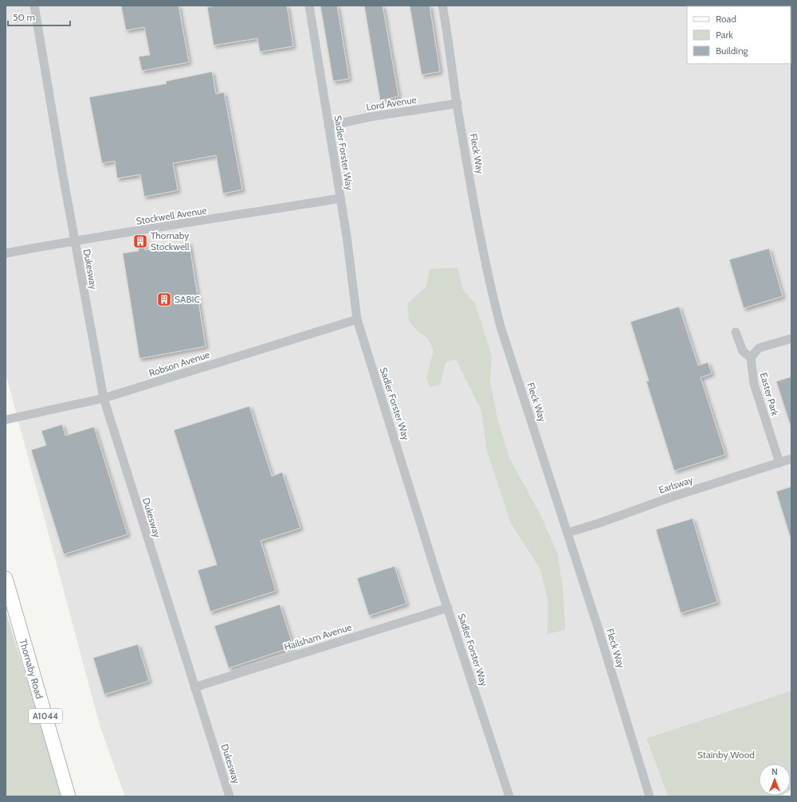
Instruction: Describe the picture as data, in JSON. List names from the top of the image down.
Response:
{
  "streets": {
    "main road": ["Thornaby Road", "A1044"],
    "street": [
      "Lord Avenue",
      "Sadler Forster Way",
      "Fleck Way",
      "Stockwell Avenue",
      "Dukesway",
      "Robson Avenue",
      "Easter Park",
      "Earlsway",
      "Hailsham Avenue"
    ]
  },
  "crossings": [
    ["Lord Avenue", "Sadler Forster Way"],
    ["Lord Avenue", "Fleck Way"],
    ["Sadler Forster Way", "Stockwell Avenue"],
    ["Sadler Forster Way", "Robson Avenue"],
    ["Sadler Forster Way", "Hailsham Avenue"],
    ["Fleck Way", "Earlsway"],
    ["Stockwell Avenue", "Dukesway"],
    ["Dukesway", "Robson Avenue"],
    ["Dukesway", "Hailsham Avenue"],
    ["Easter Park", "Earlsway"]
  ],
  "parks": ["Stainby Wood"],
  "places": {
    "building": ["Thornaby Stockwell", "SABIC"]
  },
  "legend": ["Road", "Park", "Building"],
  "scale_bar": "50 m",
  "north": "top"
}
